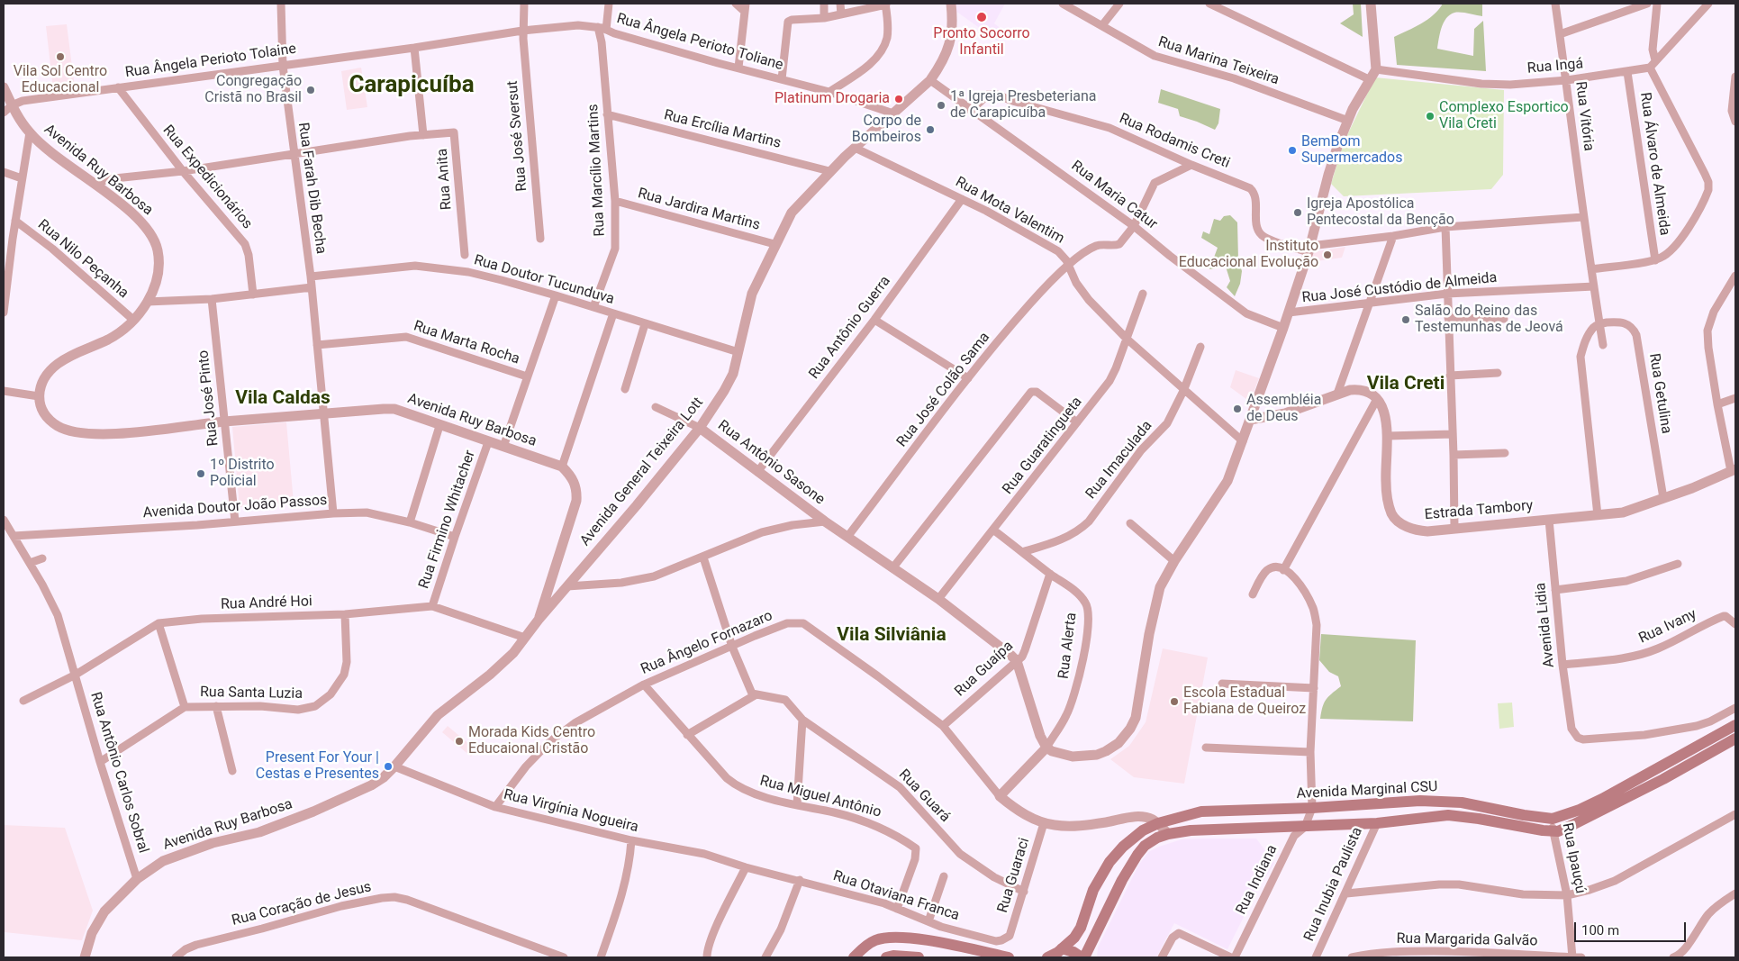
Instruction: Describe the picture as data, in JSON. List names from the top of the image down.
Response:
{
  "streets": {
    "main road": ["Avenida Marginal CSU"],
    "street": [
      "Rua Ângela Perioto Toliane",
      "Rua Ângela Perioto Tolaine",
      "Rua Marina Teixeira",
      "Rua Ingá",
      "Rua Vitória",
      "Rua Ercília Martins",
      "Rua José Sversut",
      "Rua Rodamis Creti",
      "Rua Álvaro de Almeida",
      "Avenida Ruy Barbosa",
      "Rua Marcílio Martins",
      "Rua Expedicionários",
      "Rua Anita",
      "Rua Farah Dib Becha",
      "Rua Maria Catur",
      "Rua Jardira Martins",
      "Rua Mota Valentim",
      "Rua Nilo Peçanha",
      "Rua Doutor Tucunduva",
      "Rua José Custódio de Almeida",
      "Rua Antônio Guerra",
      "Rua Marta Rocha",
      "Rua José Colão Sama",
      "Rua Getulina",
      "Rua José Pinto",
      "Rua Guaratingueta",
      "Rua Imaculada",
      "Rua Antônio Sasone",
      "Avenida General Teixeira Lott",
      "Avenida Doutor João Passos",
      "Estrada Tambory",
      "Rua Firmino Whitacher",
      "Rua André Hoi",
      "Avenida Lidia",
      "Rua Ivany",
      "Rua Ângelo Fornazaro",
      "Rua Alerta",
      "Rua Guaípa",
      "Rua Santa Luzia",
      "Rua Antônio Carlos Sobral",
      "Rua Guará",
      "Rua Miguel Antônio",
      "Rua Virgínia Nogueira",
      "Rua Ipauçú",
      "Rua Guaraci",
      "Rua Indiana",
      "Rua Inubia Paulista",
      "Rua Otaviana Franca",
      "Rua Coração de Jesus",
      "Rua Margarida Galvão"
    ]
  },
  "crossings": [
    ["Rua Ângela Perioto Toliane", "Rua Ângela Perioto Tolaine"],
    ["Rua Ângela Perioto Toliane", "Rua José Sversut"],
    ["Rua Ângela Perioto Toliane", "Rua Marcílio Martins"],
    ["Rua Ângela Perioto Toliane", "Avenida General Teixeira Lott"],
    ["Rua Ângela Perioto Tolaine", "Avenida Ruy Barbosa"],
    ["Rua Ângela Perioto Tolaine", "Rua Expedicionários"],
    ["Rua Ângela Perioto Tolaine", "Rua Farah Dib Becha"],
    ["Rua Ingá", "Rua Vitória"],
    ["Rua Ingá", "Rua Álvaro de Almeida"],
    ["Rua Vitória", "Rua José Custódio de Almeida"],
    ["Rua Vitória", "Rua Getulina"],
    ["Rua Ercília Martins", "Rua Marcílio Martins"],
    ["Rua Ercília Martins", "Avenida General Teixeira Lott"],
    ["Rua Rodamis Creti", "Rua Maria Catur"],
    ["Rua Rodamis Creti", "Rua José Colão Sama"],
    ["Avenida Ruy Barbosa", "Rua Farah Dib Becha"],
    ["Avenida Ruy Barbosa", "Rua Nilo Peçanha"],
    ["Avenida Ruy Barbosa", "Rua José Pinto"],
    ["Avenida Ruy Barbosa", "Avenida General Teixeira Lott"],
    ["Avenida Ruy Barbosa", "Rua Firmino Whitacher"],
    ["Avenida Ruy Barbosa", "Rua André Hoi"],
    ["Avenida Ruy Barbosa", "Rua Antônio Carlos Sobral"],
    ["Avenida Ruy Barbosa", "Rua Virgínia Nogueira"],
    ["Rua Marcílio Martins", "Rua Jardira Martins"],
    ["Rua Marcílio Martins", "Rua Doutor Tucunduva"],
    ["Rua Farah Dib Becha", "Rua Doutor Tucunduva"],
    ["Rua Farah Dib Becha", "Rua Marta Rocha"],
    ["Rua Farah Dib Becha", "Avenida Doutor João Passos"],
    ["Rua Maria Catur", "Rua José Colão Sama"],
    ["Rua Maria Catur", "Avenida General Teixeira Lott"],
    ["Rua Jardira Martins", "Avenida General Teixeira Lott"],
    ["Rua Mota Valentim", "Rua Antônio Guerra"],
    ["Rua Mota Valentim", "Rua José Colão Sama"],
    ["Rua Mota Valentim", "Rua Guaratingueta"],
    ["Rua Mota Valentim", "Rua Imaculada"],
    ["Rua Mota Valentim", "Avenida General Teixeira Lott"],
    ["Rua Doutor Tucunduva", "Avenida General Teixeira Lott"],
    ["Rua Antônio Guerra", "Rua Antônio Sasone"],
    ["Rua José Colão Sama", "Rua Antônio Sasone"],
    ["Rua Getulina", "Estrada Tambory"],
    ["Rua José Pinto", "Avenida Doutor João Passos"],
    ["Rua Guaratingueta", "Rua Antônio Sasone"],
    ["Rua Guaratingueta", "Rua Alerta"],
    ["Rua Imaculada", "Rua Alerta"],
    ["Rua Antônio Sasone", "Avenida General Teixeira Lott"],
    ["Rua Antônio Sasone", "Rua Guaípa"],
    ["Avenida General Teixeira Lott", "Rua André Hoi"],
    ["Avenida Doutor João Passos", "Rua Firmino Whitacher"],
    ["Avenida Doutor João Passos", "Rua Antônio Carlos Sobral"],
    ["Estrada Tambory", "Avenida Lidia"],
    ["Rua Firmino Whitacher", "Rua André Hoi"],
    ["Rua André Hoi", "Rua Santa Luzia"],
    ["Rua André Hoi", "Rua Antônio Carlos Sobral"],
    ["Avenida Lidia", "Rua Ivany"],
    ["Rua Ângelo Fornazaro", "Rua Guaípa"],
    ["Rua Ângelo Fornazaro", "Rua Virgínia Nogueira"],
    ["Rua Alerta", "Rua Guaípa"],
    ["Rua Santa Luzia", "Rua Antônio Carlos Sobral"],
    ["Avenida Marginal CSU", "Rua Ipauçú"],
    ["Avenida Marginal CSU", "Rua Indiana"],
    ["Avenida Marginal CSU", "Rua Inubia Paulista"],
    ["Rua Guará", "Rua Guaraci"],
    ["Rua Miguel Antônio", "Rua Otaviana Franca"],
    ["Rua Virgínia Nogueira", "Rua Otaviana Franca"],
    ["Rua Ipauçú", "Rua Margarida Galvão"],
    ["Rua Guaraci", "Rua Otaviana Franca"]
  ],
  "districts": [
    "Carapicuíba",
    "Vila Creti",
    "Vila Caldas",
    "Vila Silviânia"
  ],
  "places": [
    "Pronto Socorro Infantil",
    "Vila Sol Centro Educacional",
    "Congregação Cristã no Brasil",
    "Platinum Drogaria",
    "1ª Igreja Presbeteriana de Carapicuíba",
    "Complexo Esportico Vila Creti",
    "Corpo de Bombeiros",
    "BemBom Supermercados",
    "Igreja Apostólica Pentecostal da Benção",
    "Instituto Educacional Evolução",
    "Salão do Reino das Testemunhas de Jeová",
    "Assembléia de Deus",
    "1º Distrito Policial",
    "Escola Estadual Fabiana de Queiroz",
    "Morada Kids Centro Educaional Cristão",
    "Present For Your | Cestas e Presentes"
  ],
  "scale_bar": "100 m"
}
